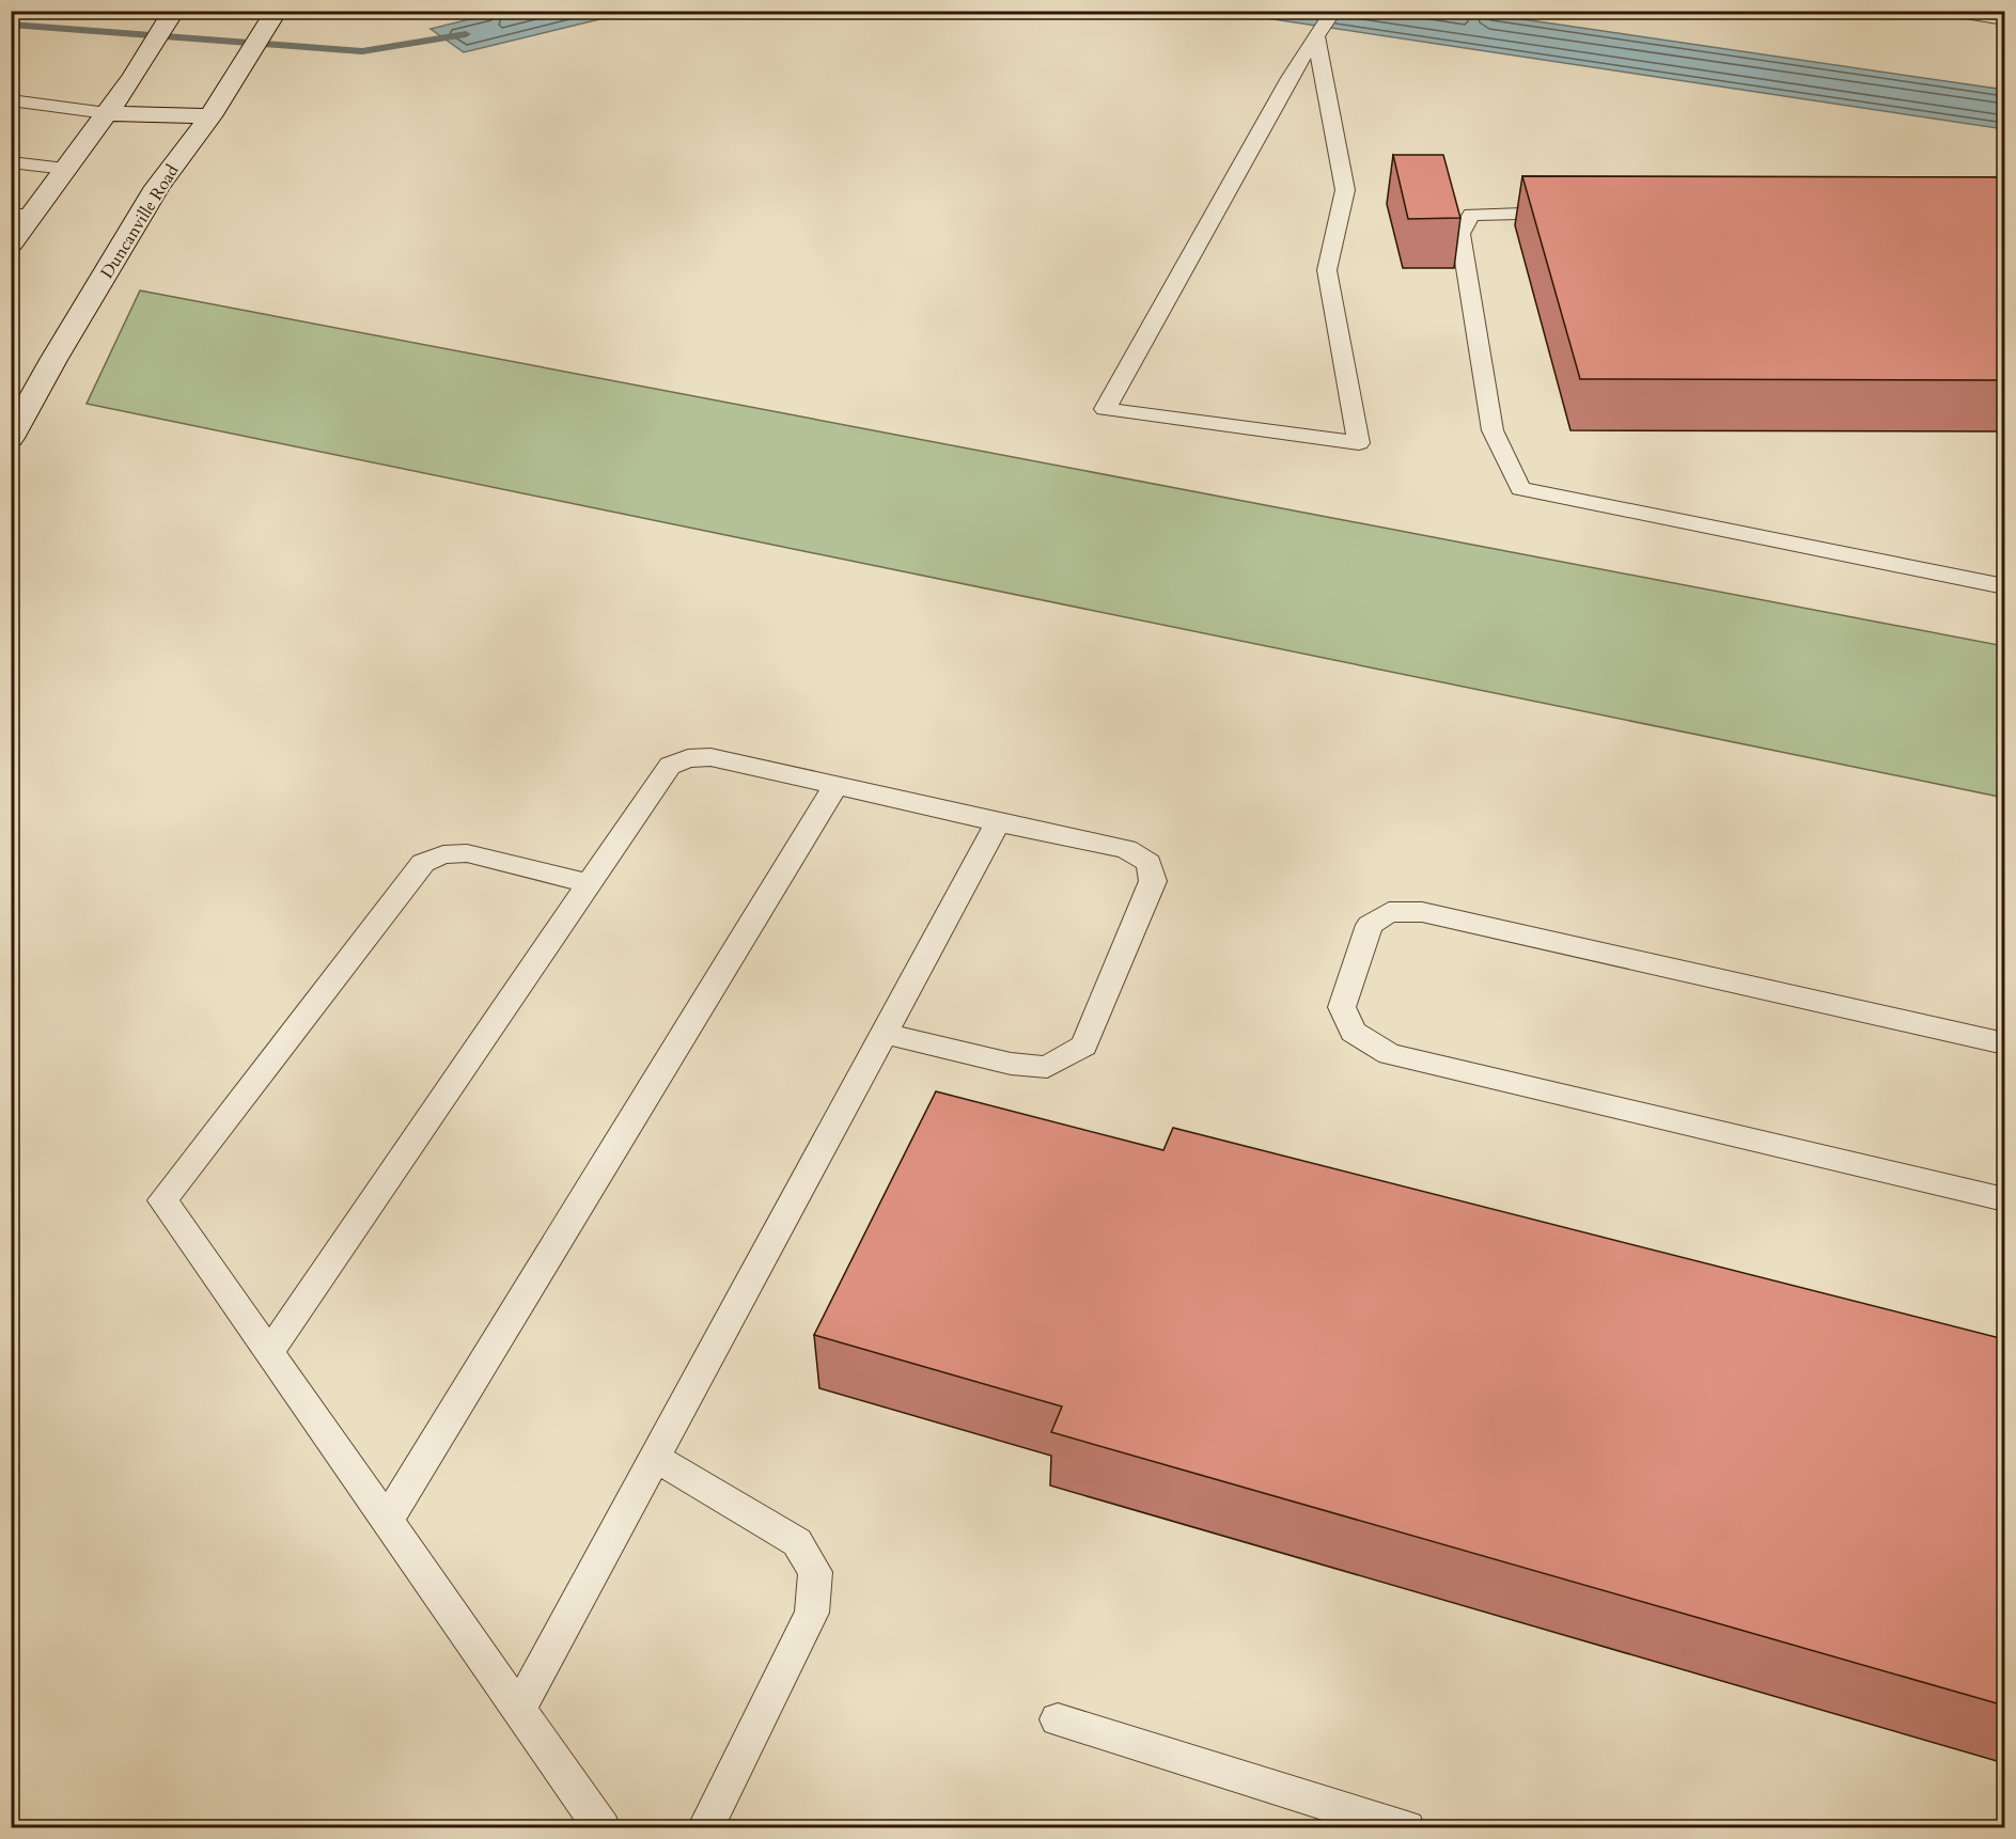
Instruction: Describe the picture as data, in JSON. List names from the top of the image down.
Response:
{
  "streets": {
    "main road": ["Duncanville Road"]
  }
}
